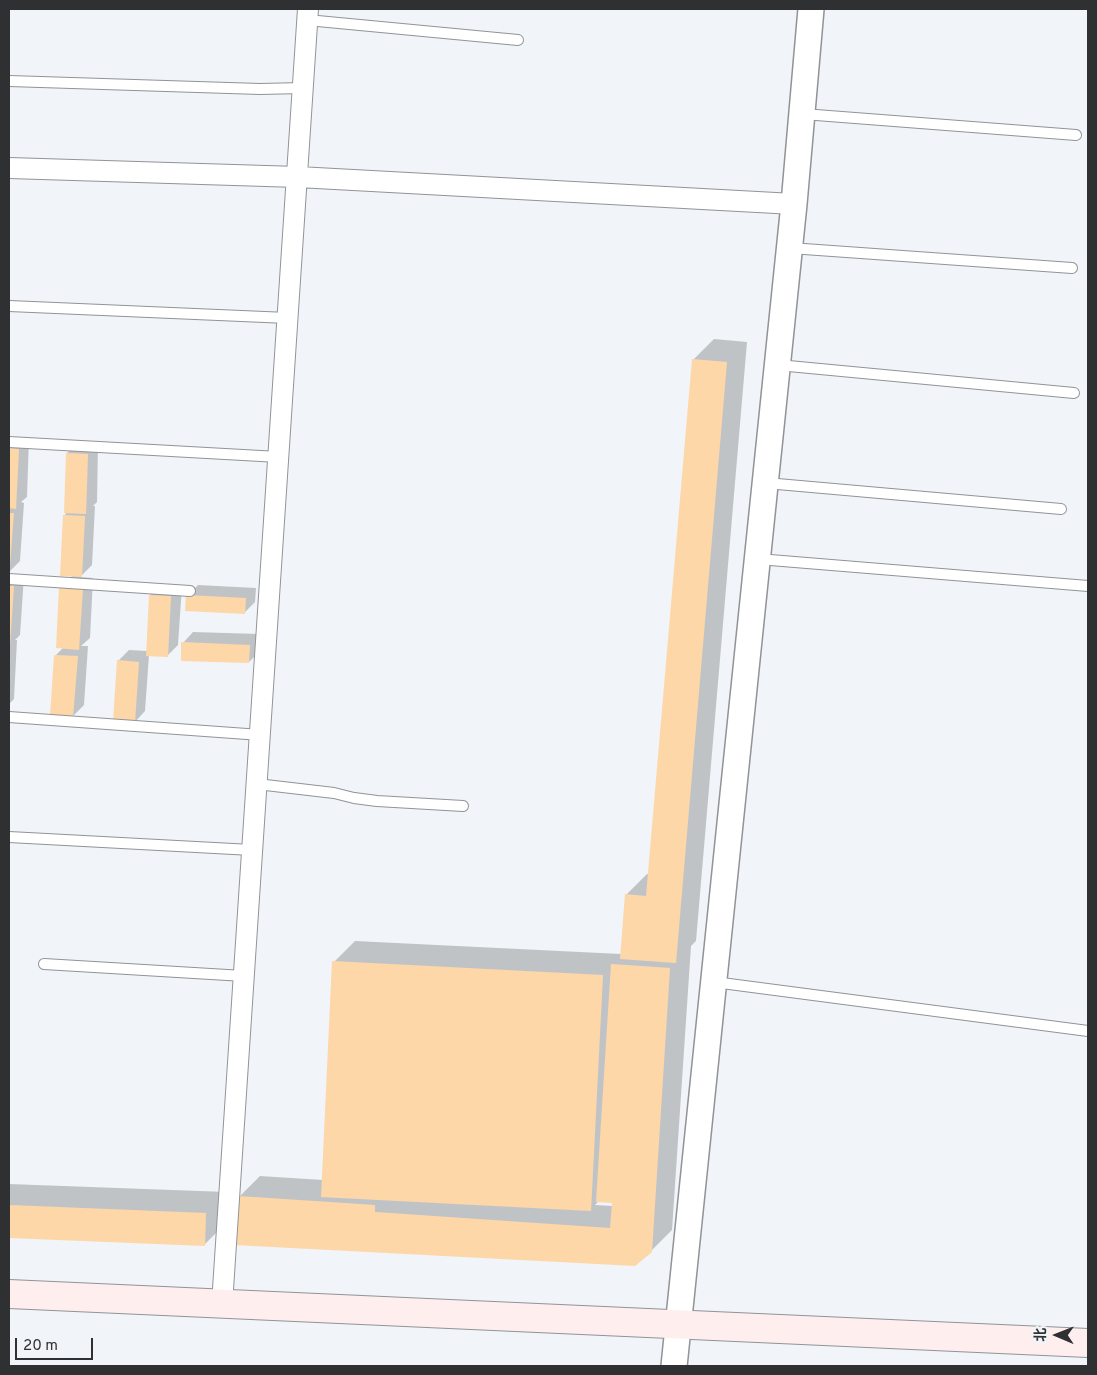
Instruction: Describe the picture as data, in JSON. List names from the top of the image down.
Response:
{
  "scale_bar": "20 m",
  "north": "left"
}
